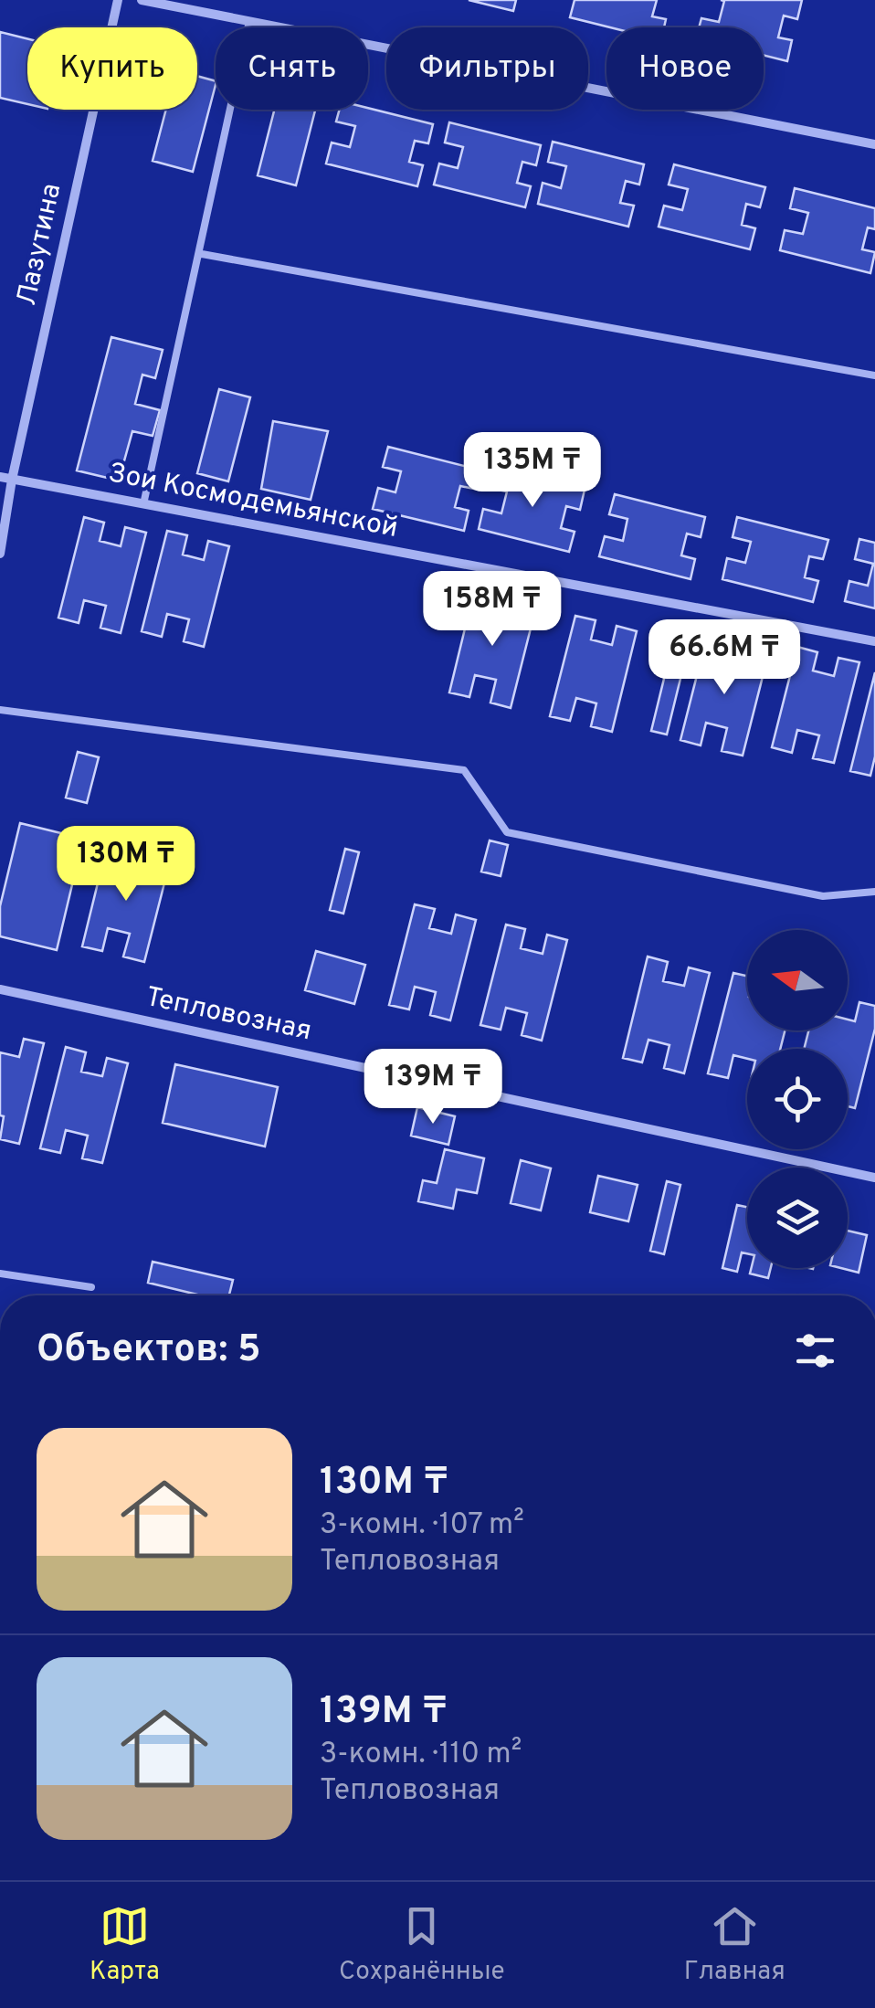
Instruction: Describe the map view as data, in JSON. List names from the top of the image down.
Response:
{
  "streets": {
    "street": ["Лазутина", "Зои Космодемьянской", "Тепловозная"]
  },
  "crossings": [
    ["Лазутина", "Зои Космодемьянской"]
  ],
  "north": "left",
  "page": {
    "chip": [
      "Купить",
      "Снять",
      "Фильтры",
      "Новое"
    ],
    "price": [
      "135M ₸",
      "158M ₸",
      "66.6M ₸",
      "130M ₸",
      "139M ₸"
    ],
    "heading": "Объектов: 5",
    "list": [
      {
        "name": "130M ₸",
        "note": "3-комн. · 107 m² · Тепловозная"
      },
      {
        "name": "139M ₸",
        "note": "3-комн. · 110 m² · Тепловозная"
      }
    ],
    "tabs": ["Карта", "Сохранённые", "Главная"]
  }
}
